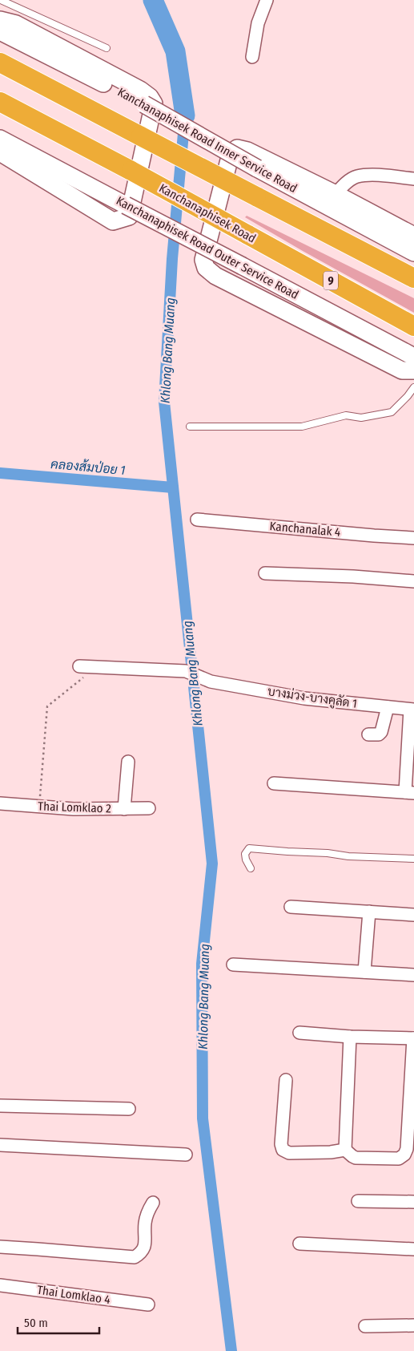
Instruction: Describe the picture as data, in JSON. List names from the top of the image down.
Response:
{
  "streets": {
    "highway": ["Kanchanaphisek Road", "9"],
    "main road": ["Kanchanaphisek Road Inner Service Road", "Kanchanaphisek Road Outer Service Road"],
    "street": [
      "Kanchanalak 4",
      "บางม่วง-บางคูลัด 1",
      "Thai Lomklao 2",
      "Thai Lomklao 4"
    ]
  },
  "water": ["Khlong Bang Muang", "คลองส้มป่อย 1"],
  "scale_bar": "50 m"
}
